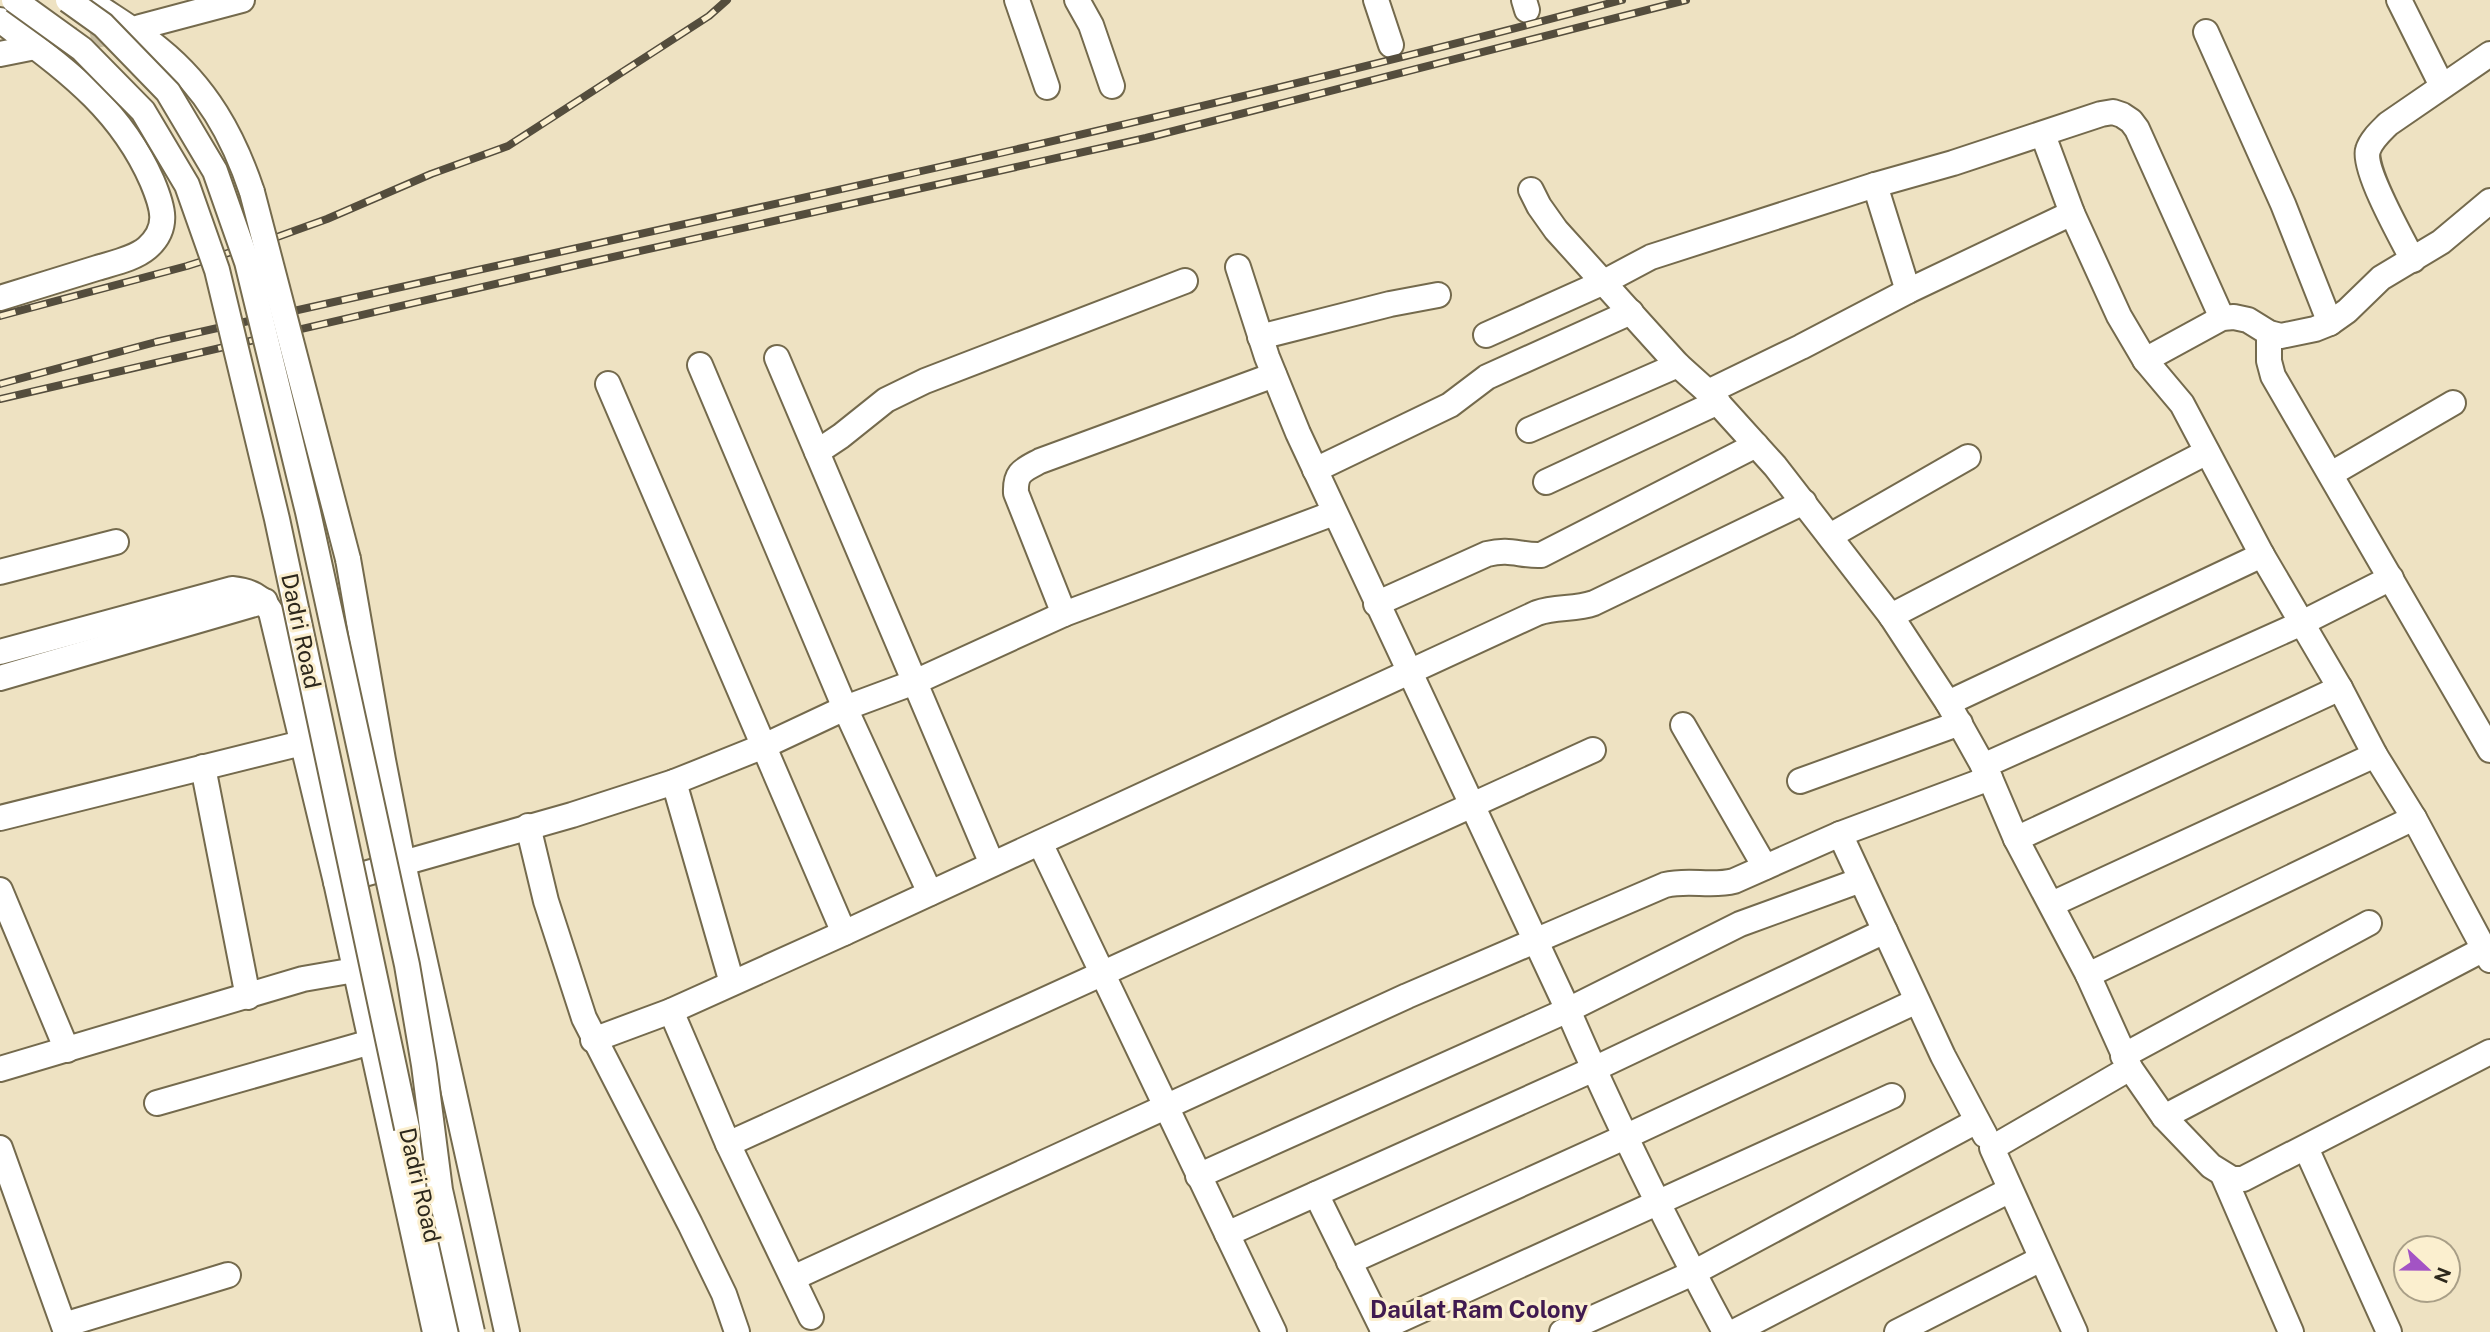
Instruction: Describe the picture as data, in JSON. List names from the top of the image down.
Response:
{
  "streets": {
    "street": ["Dadri Road"]
  },
  "districts": ["Daulat Ram Colony"],
  "north": "right"
}
